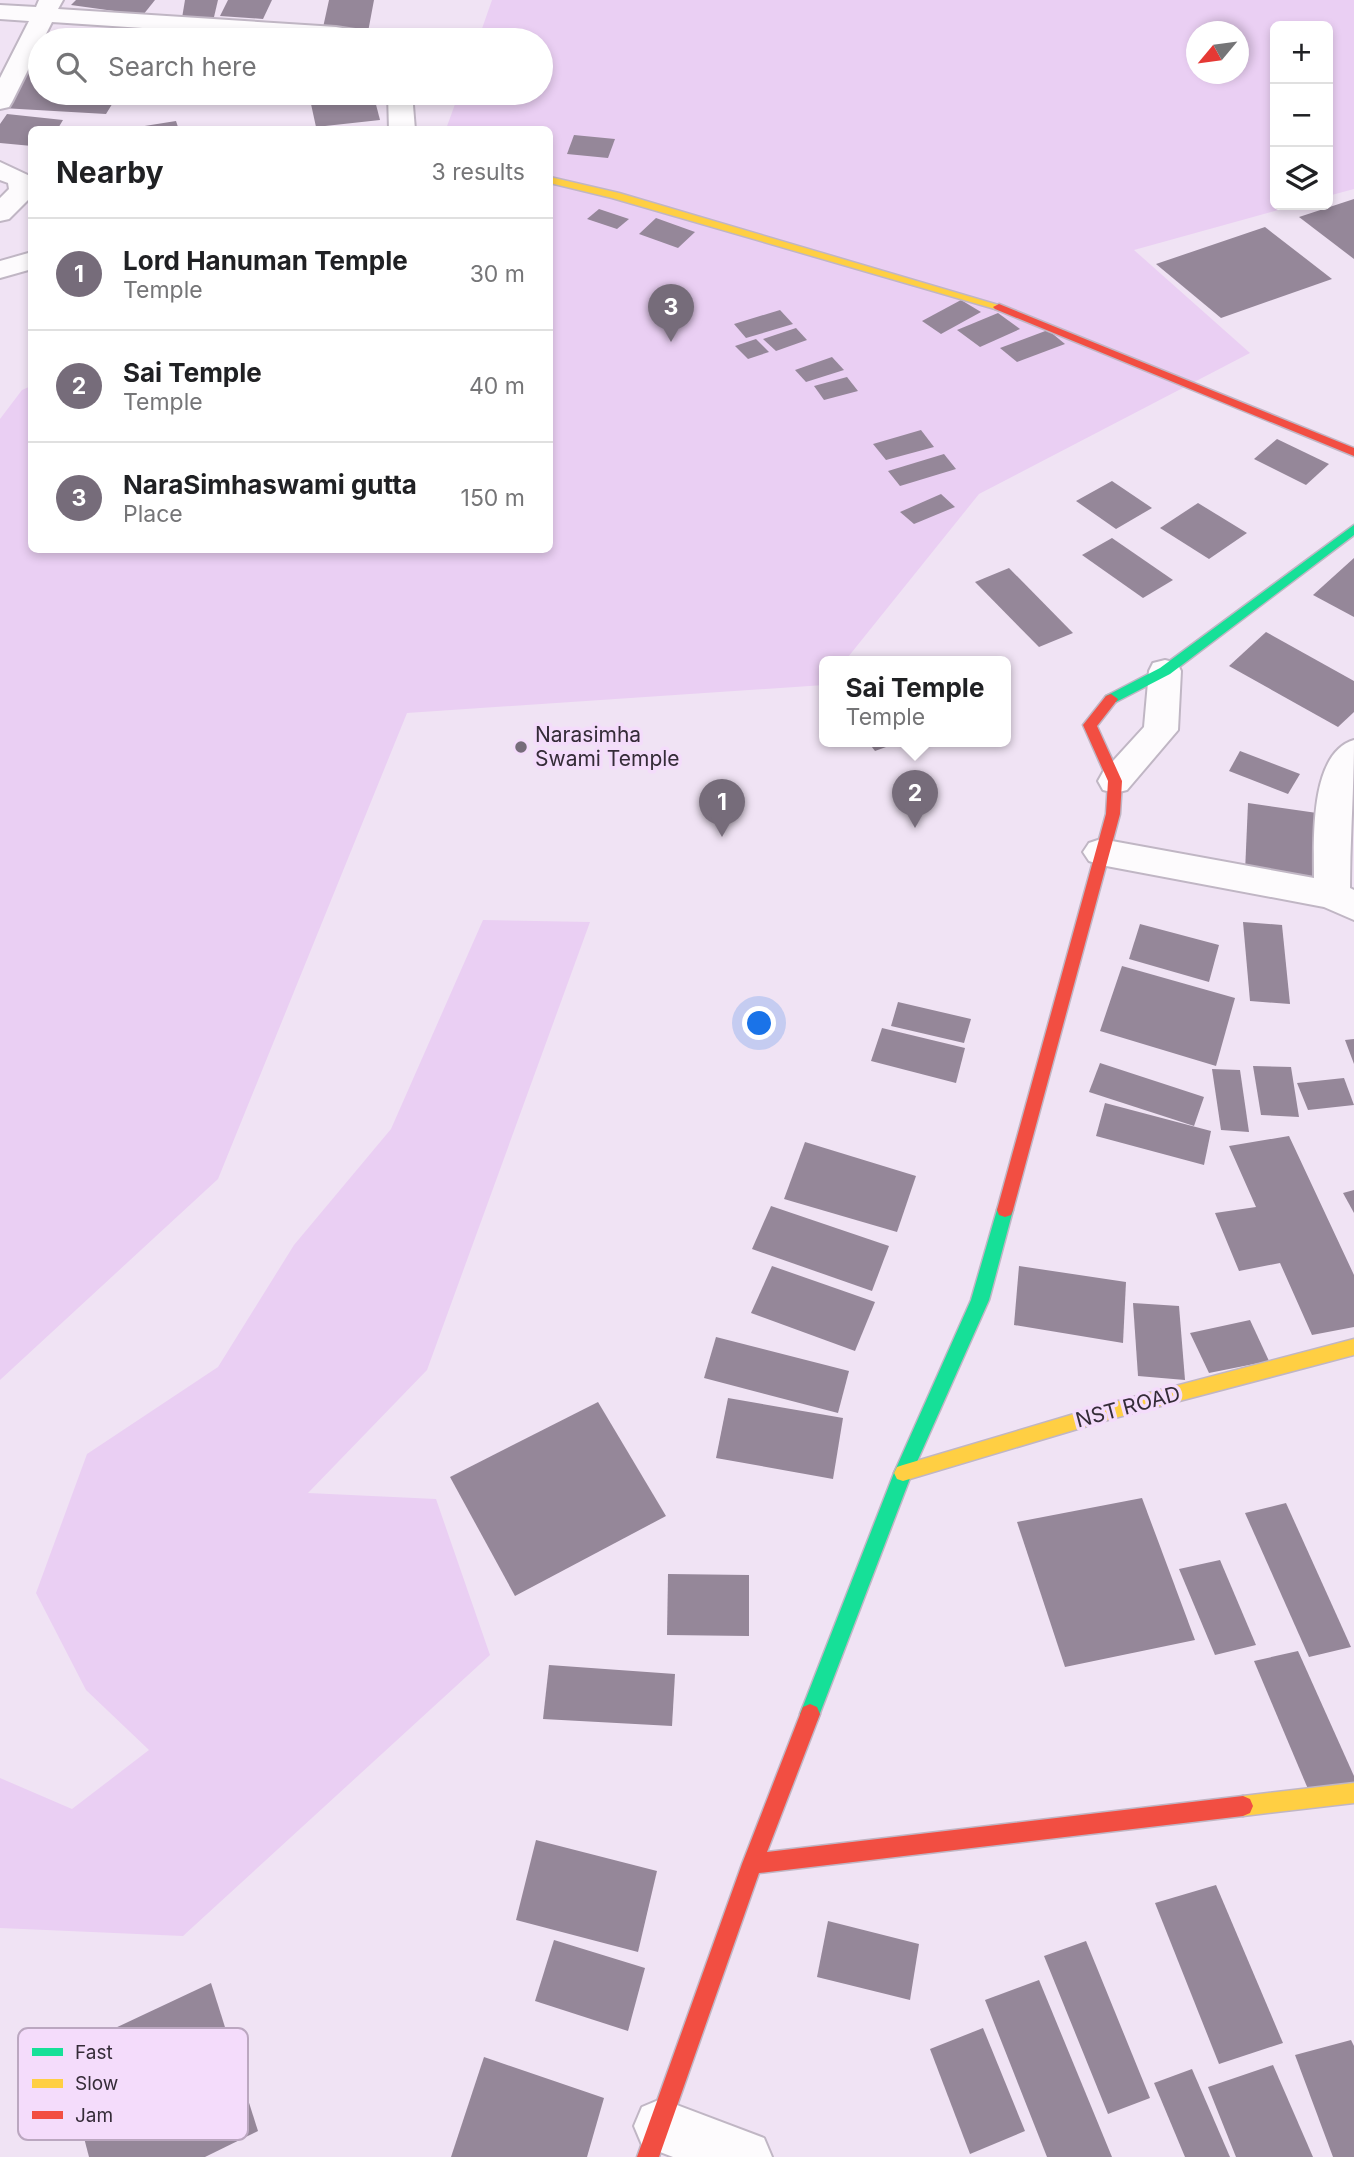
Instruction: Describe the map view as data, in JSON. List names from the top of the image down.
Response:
{
  "streets": {
    "street": ["NST ROAD"]
  },
  "places": ["Narasimha Swami Temple"],
  "legend": ["Fast", "Slow", "Jam"],
  "north": "bottom left",
  "page": {
    "map_buttons": ["+", "−"],
    "search": "Search here",
    "heading": ["Nearby", "3 results"],
    "list": [
      {
        "mark": "1",
        "name": "Lord Hanuman Temple",
        "note": "Temple",
        "value": "30 m"
      },
      {
        "mark": "2",
        "name": "Sai Temple",
        "note": "Temple",
        "value": "40 m"
      },
      {
        "mark": "3",
        "name": "NaraSimhaswami gutta",
        "note": "Place",
        "value": "150 m"
      }
    ],
    "pins": ["3", "2", "1"],
    "popup": ["Sai Temple", "Temple"]
  }
}
